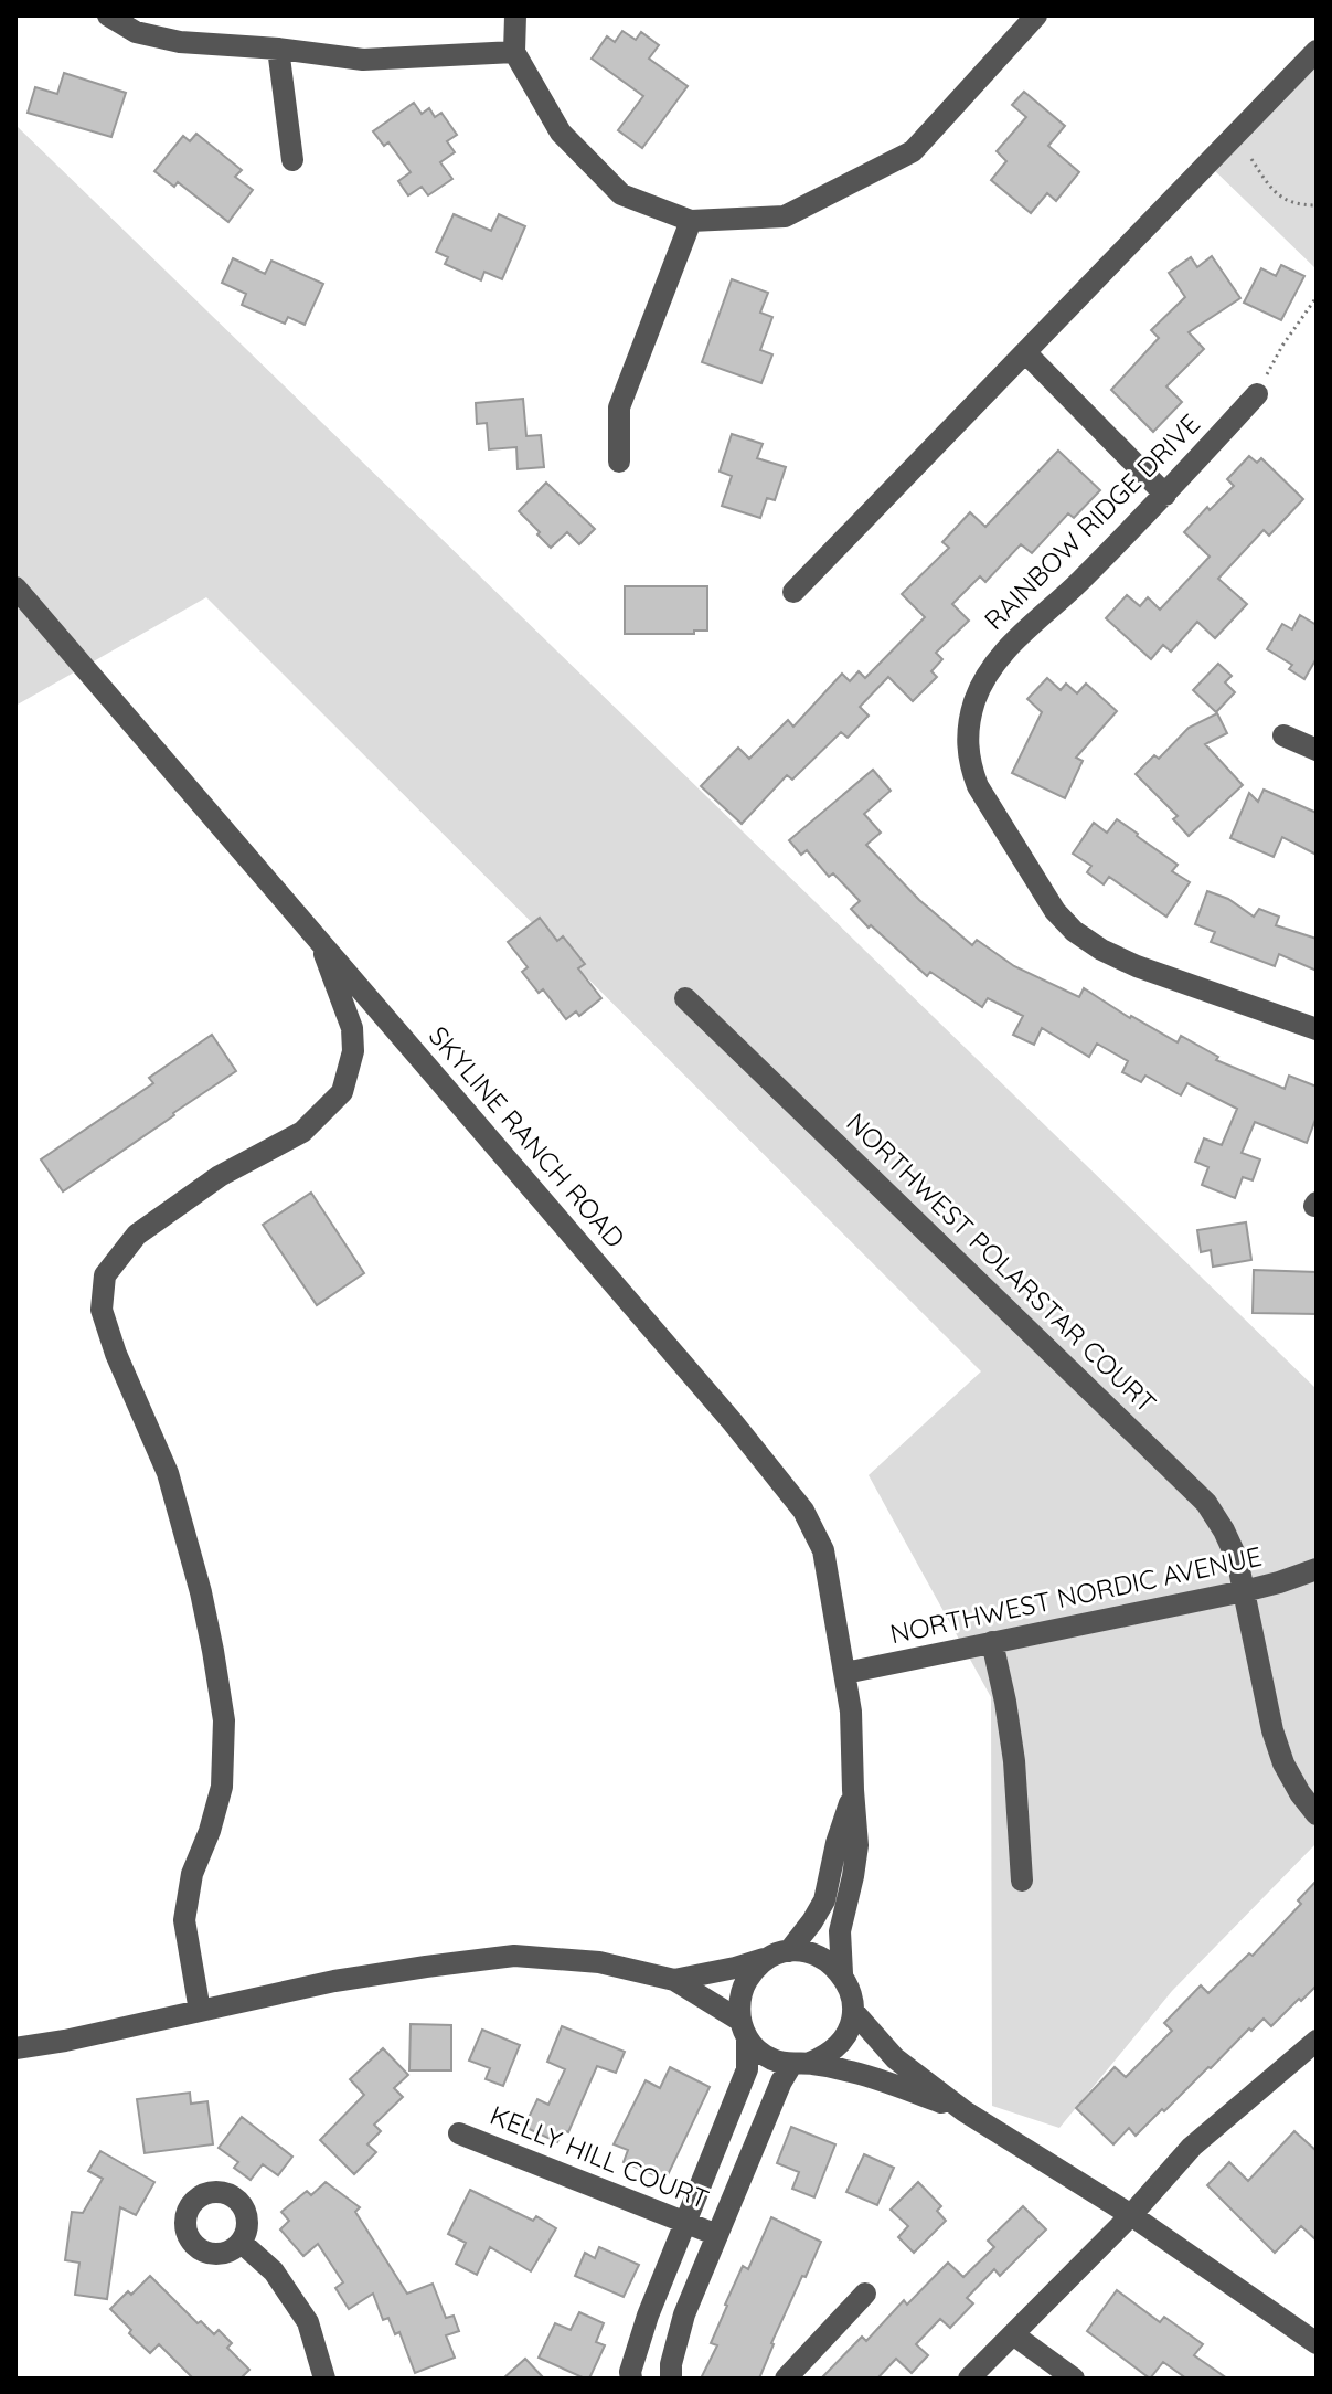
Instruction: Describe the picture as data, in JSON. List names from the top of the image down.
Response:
{
  "streets": {
    "street": [
      "RAINBOW RIDGE DRIVE",
      "SKYLINE RANCH ROAD",
      "NORTHWEST POLARSTAR COURT",
      "NORTHWEST NORDIC AVENUE",
      "KELLY HILL COURT"
    ]
  },
  "crossings": [
    ["SKYLINE RANCH ROAD", "NORTHWEST NORDIC AVENUE"],
    ["NORTHWEST POLARSTAR COURT", "NORTHWEST NORDIC AVENUE"]
  ]
}
